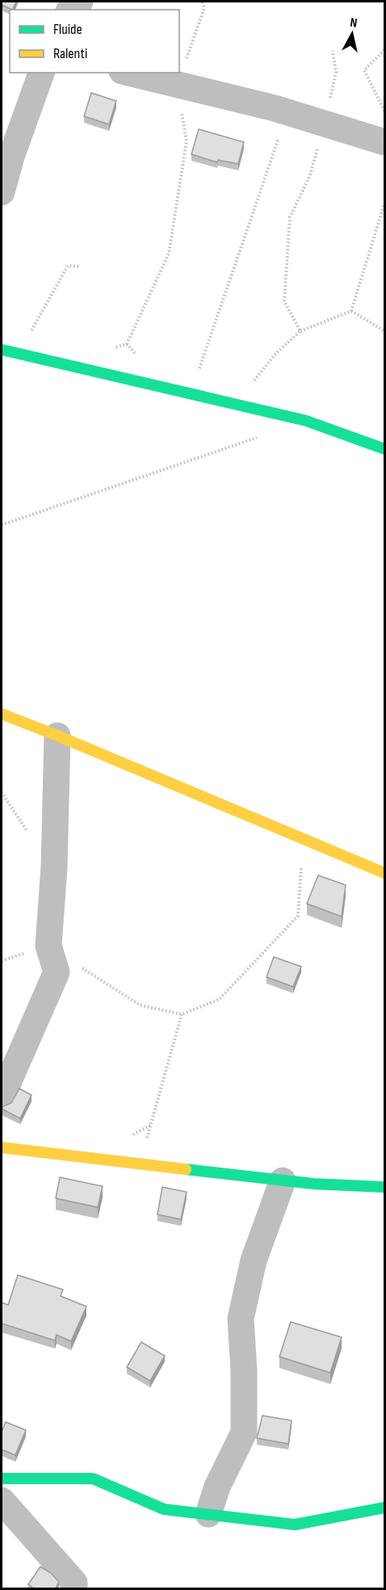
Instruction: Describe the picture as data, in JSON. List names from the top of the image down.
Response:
{
  "legend": ["Fluide", "Ralenti"],
  "north": "top"
}
